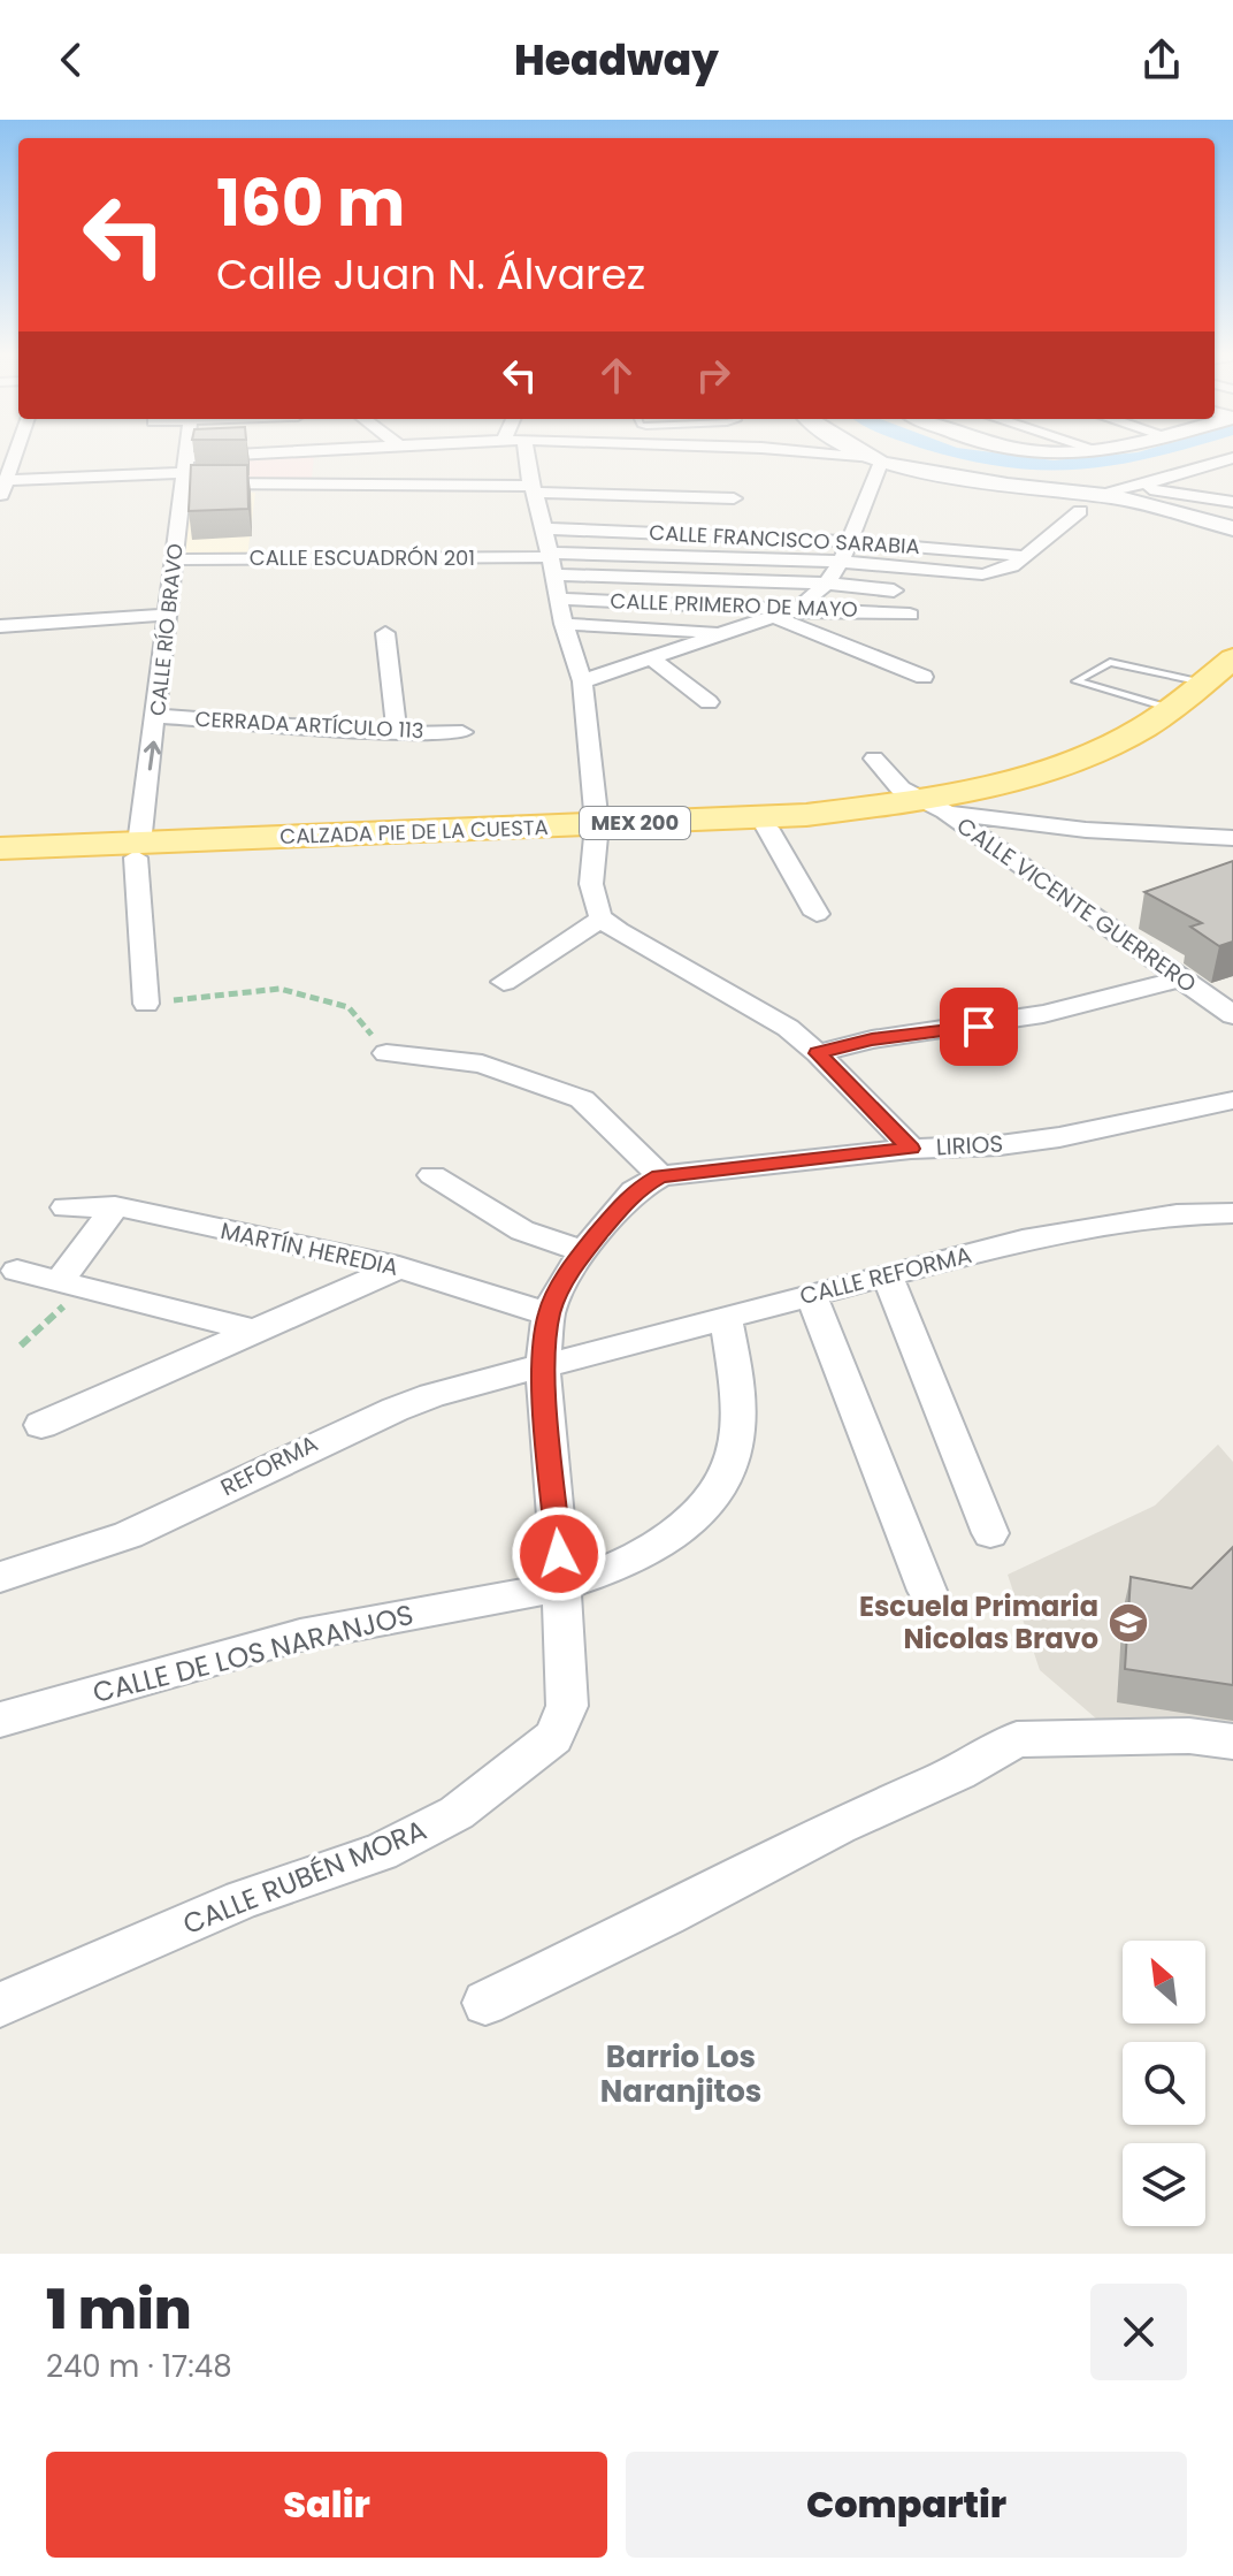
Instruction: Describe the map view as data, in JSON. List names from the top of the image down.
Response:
{
  "streets": {
    "main road": ["MEX 200", "CALZADA PIE DE LA CUESTA"],
    "street": [
      "CALLE FRANCISCO SARABIA",
      "CALLE ESCUADRÓN 201",
      "CALLE PRIMERO DE MAYO",
      "CALLE RÍO BRAVO",
      "CERRADA ARTÍCULO 113",
      "CALLE VICENTE GUERRERO",
      "LIRIOS",
      "MARTÍN HEREDIA",
      "CALLE REFORMA",
      "REFORMA",
      "CALLE DE LOS NARANJOS",
      "CALLE RUBÉN MORA"
    ]
  },
  "crossings": [
    ["CALLE ESCUADRÓN 201", "CALLE RÍO BRAVO"],
    ["CALLE RÍO BRAVO", "CERRADA ARTÍCULO 113"],
    ["CALLE RÍO BRAVO", "CALZADA PIE DE LA CUESTA"],
    ["CALZADA PIE DE LA CUESTA", "CALLE VICENTE GUERRERO"],
    ["CALLE REFORMA", "REFORMA"],
    ["CALLE REFORMA", "CALLE DE LOS NARANJOS"],
    ["CALLE DE LOS NARANJOS", "CALLE RUBÉN MORA"]
  ],
  "districts": ["Barrio Los Naranjitos"],
  "places": {
    "school or university": ["Escuela Primaria Nicolas Bravo"]
  },
  "north": "top left",
  "page": {
    "header": "Headway",
    "turn": ["160 m", "Calle Juan N. Álvarez"],
    "heading": ["1 min", "240 m · 17:48"],
    "buttons": ["Salir", "Compartir"]
  }
}
